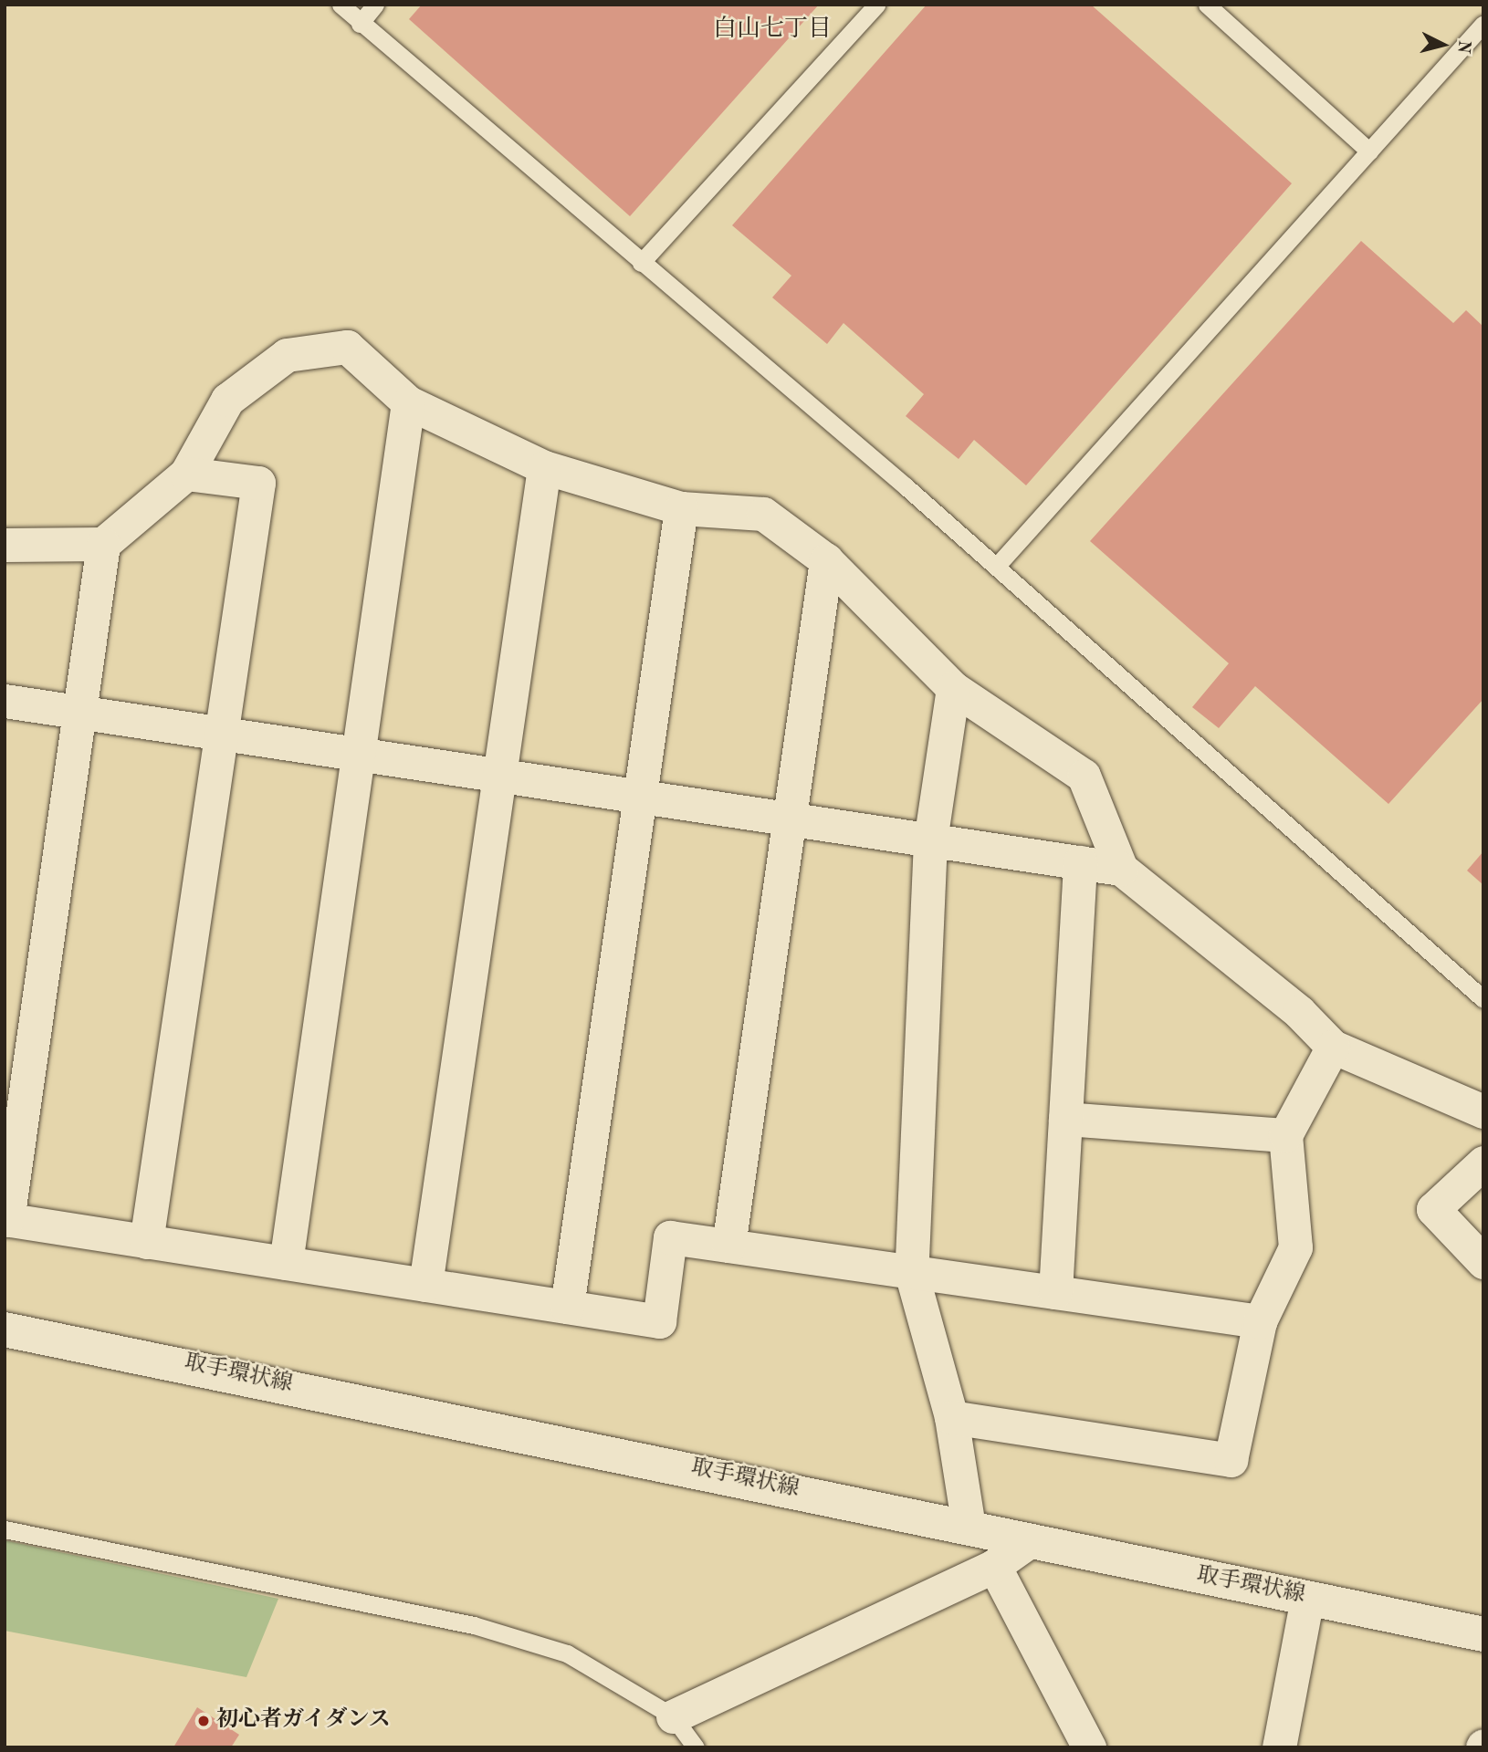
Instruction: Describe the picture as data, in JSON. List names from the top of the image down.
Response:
{
  "streets": {
    "street": ["取手環状線"]
  },
  "districts": ["白山七丁目"],
  "places": ["初心者ガイダンス"],
  "north": "right"
}
